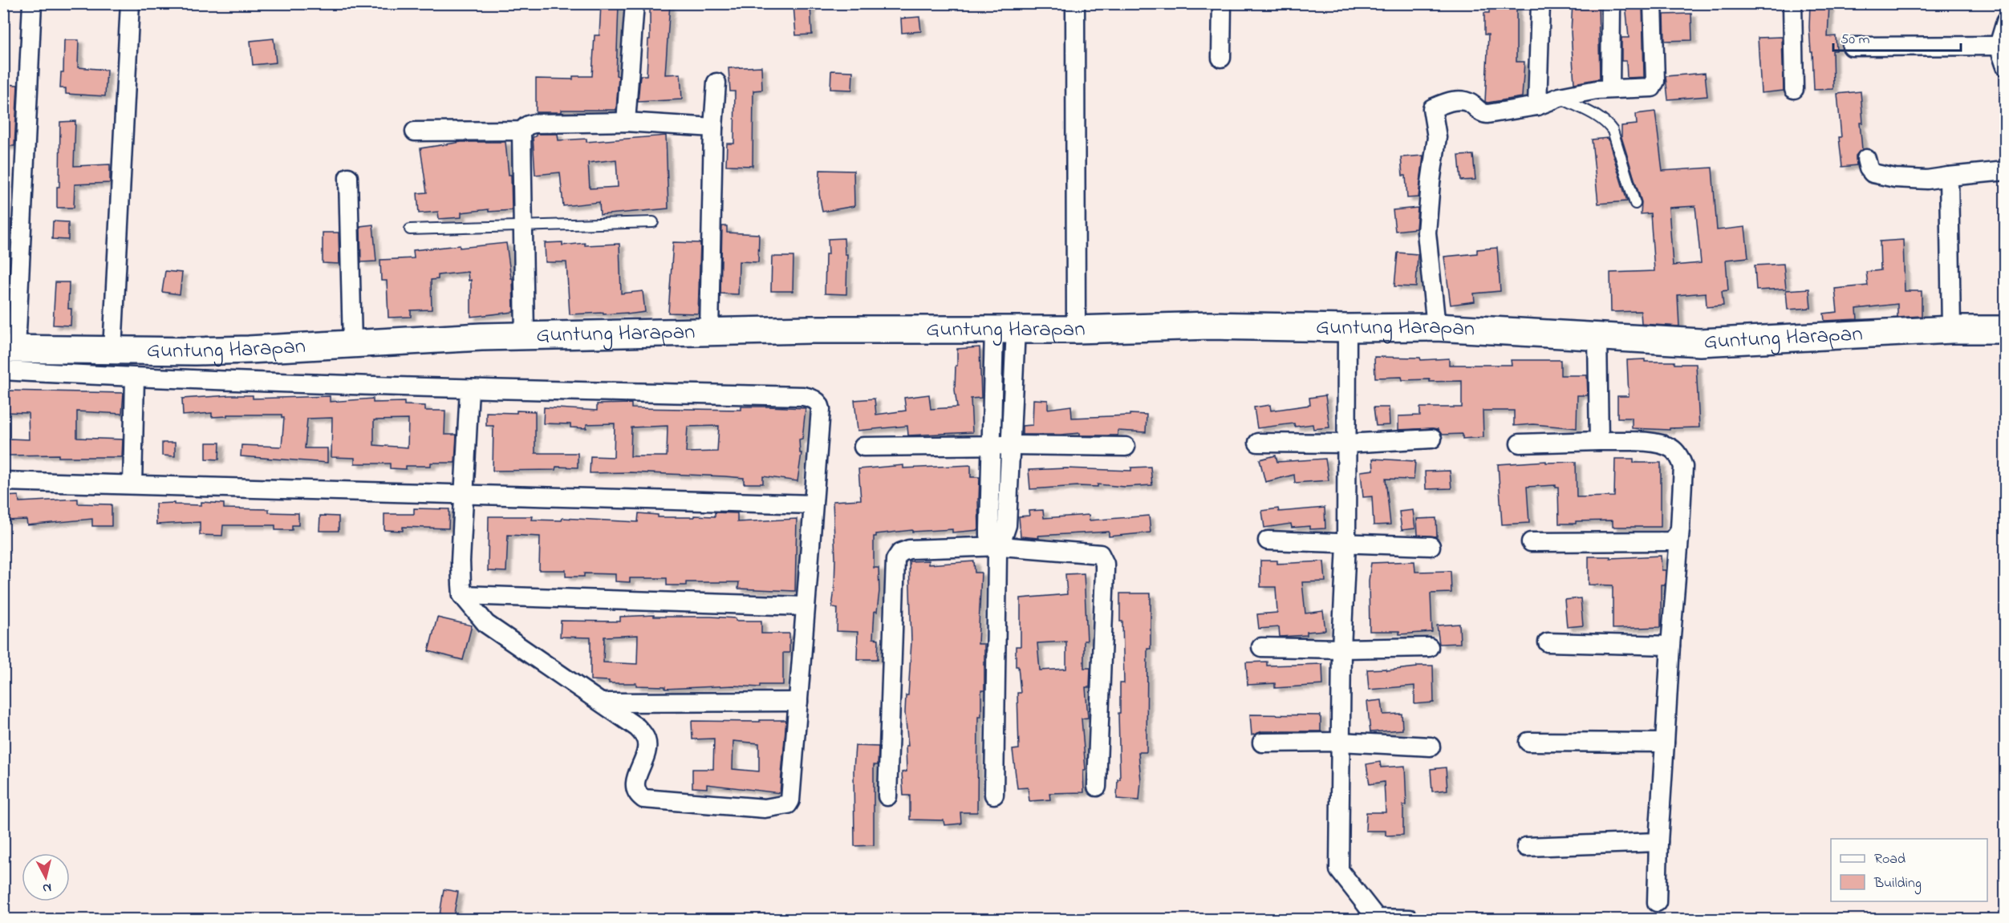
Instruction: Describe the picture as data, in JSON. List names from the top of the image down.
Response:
{
  "streets": {
    "street": ["Guntung Harapan"]
  },
  "legend": ["Road", "Building"],
  "scale_bar": "50 m",
  "north": "bottom"
}
